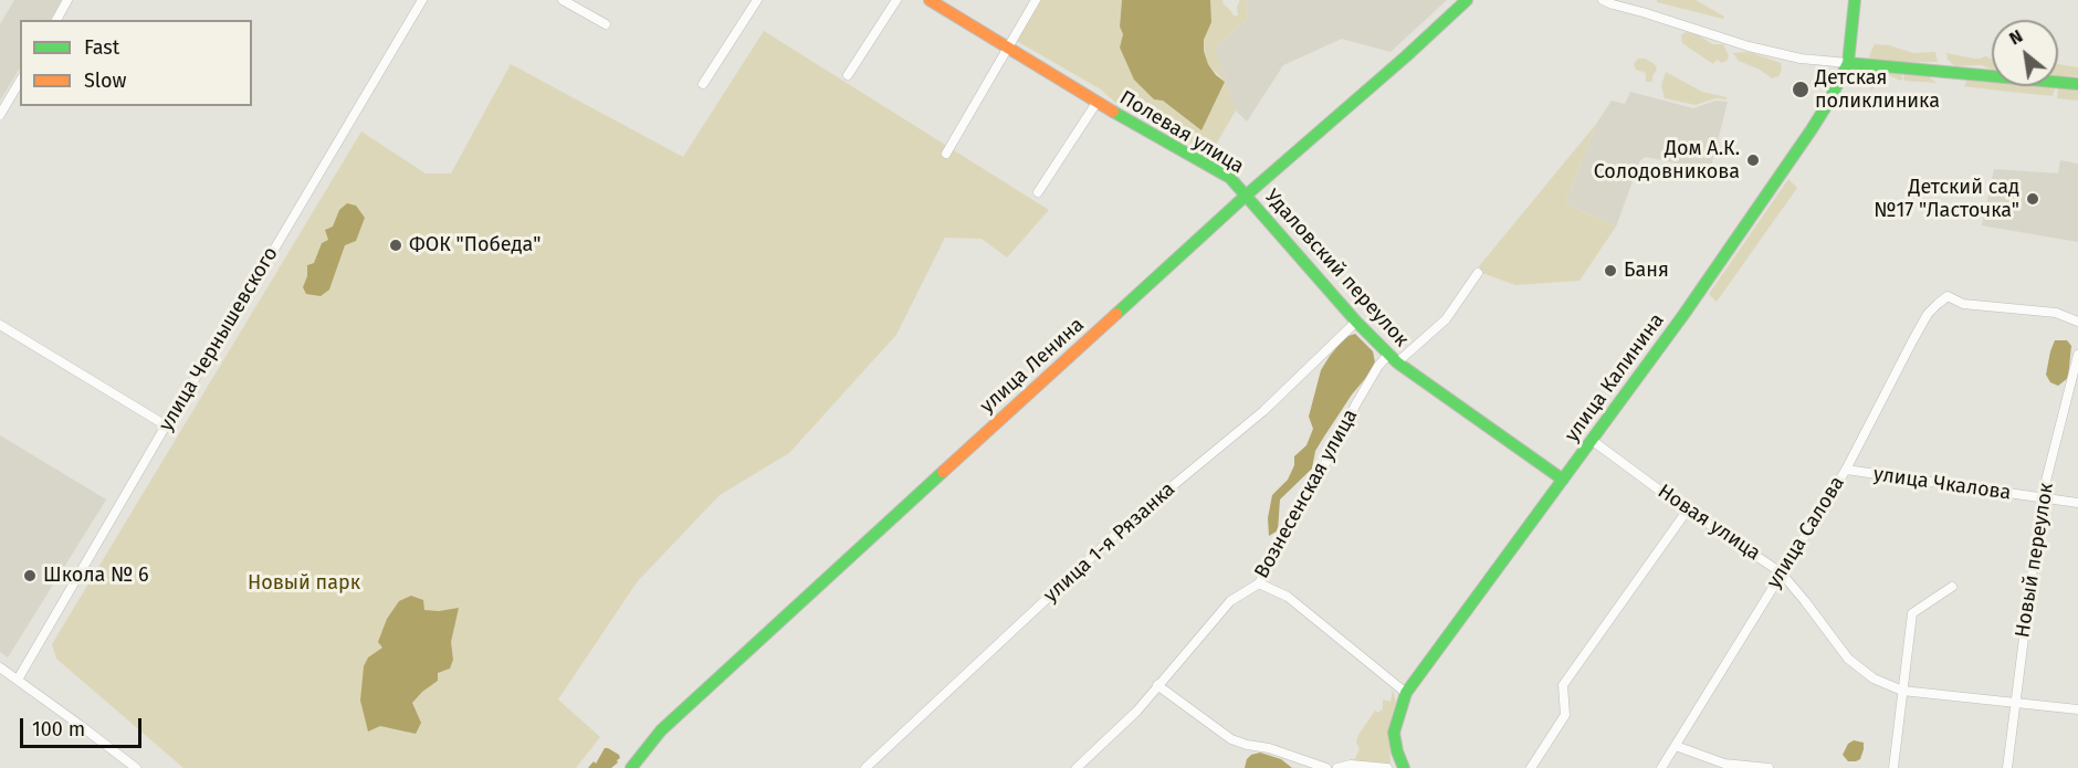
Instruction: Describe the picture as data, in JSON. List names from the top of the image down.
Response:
{
  "streets": {
    "street": [
      "Полевая улица",
      "Удаловский переулок",
      "улица Чернышевского",
      "улица Ленина",
      "улица Калинина",
      "улица Чкалова",
      "Вознесенская улица",
      "Новая улица",
      "улица Салова",
      "улица 1-я Рязанка",
      "Новый переулок"
    ]
  },
  "crossings": [
    ["Полевая улица", "Удаловский переулок"],
    ["Полевая улица", "улица Ленина"],
    ["Удаловский переулок", "улица Ленина"],
    ["Удаловский переулок", "улица Калинина"],
    ["Удаловский переулок", "Вознесенская улица"],
    ["Удаловский переулок", "улица 1-я Рязанка"],
    ["улица Калинина", "Новая улица"],
    ["улица Чкалова", "улица Салова"],
    ["улица Чкалова", "Новый переулок"],
    ["Новая улица", "улица Салова"],
    ["Новая улица", "Новый переулок"]
  ],
  "parks": ["Новый парк"],
  "places": [
    "Детская поликлиника",
    "Дом А.К. Солодовникова",
    "Детский сад №17 \"Ласточка\"",
    "ФОК \"Победа\"",
    "Баня",
    "Школа № 6"
  ],
  "legend": ["Fast", "Slow"],
  "scale_bar": "100 m",
  "north": "top left"
}
